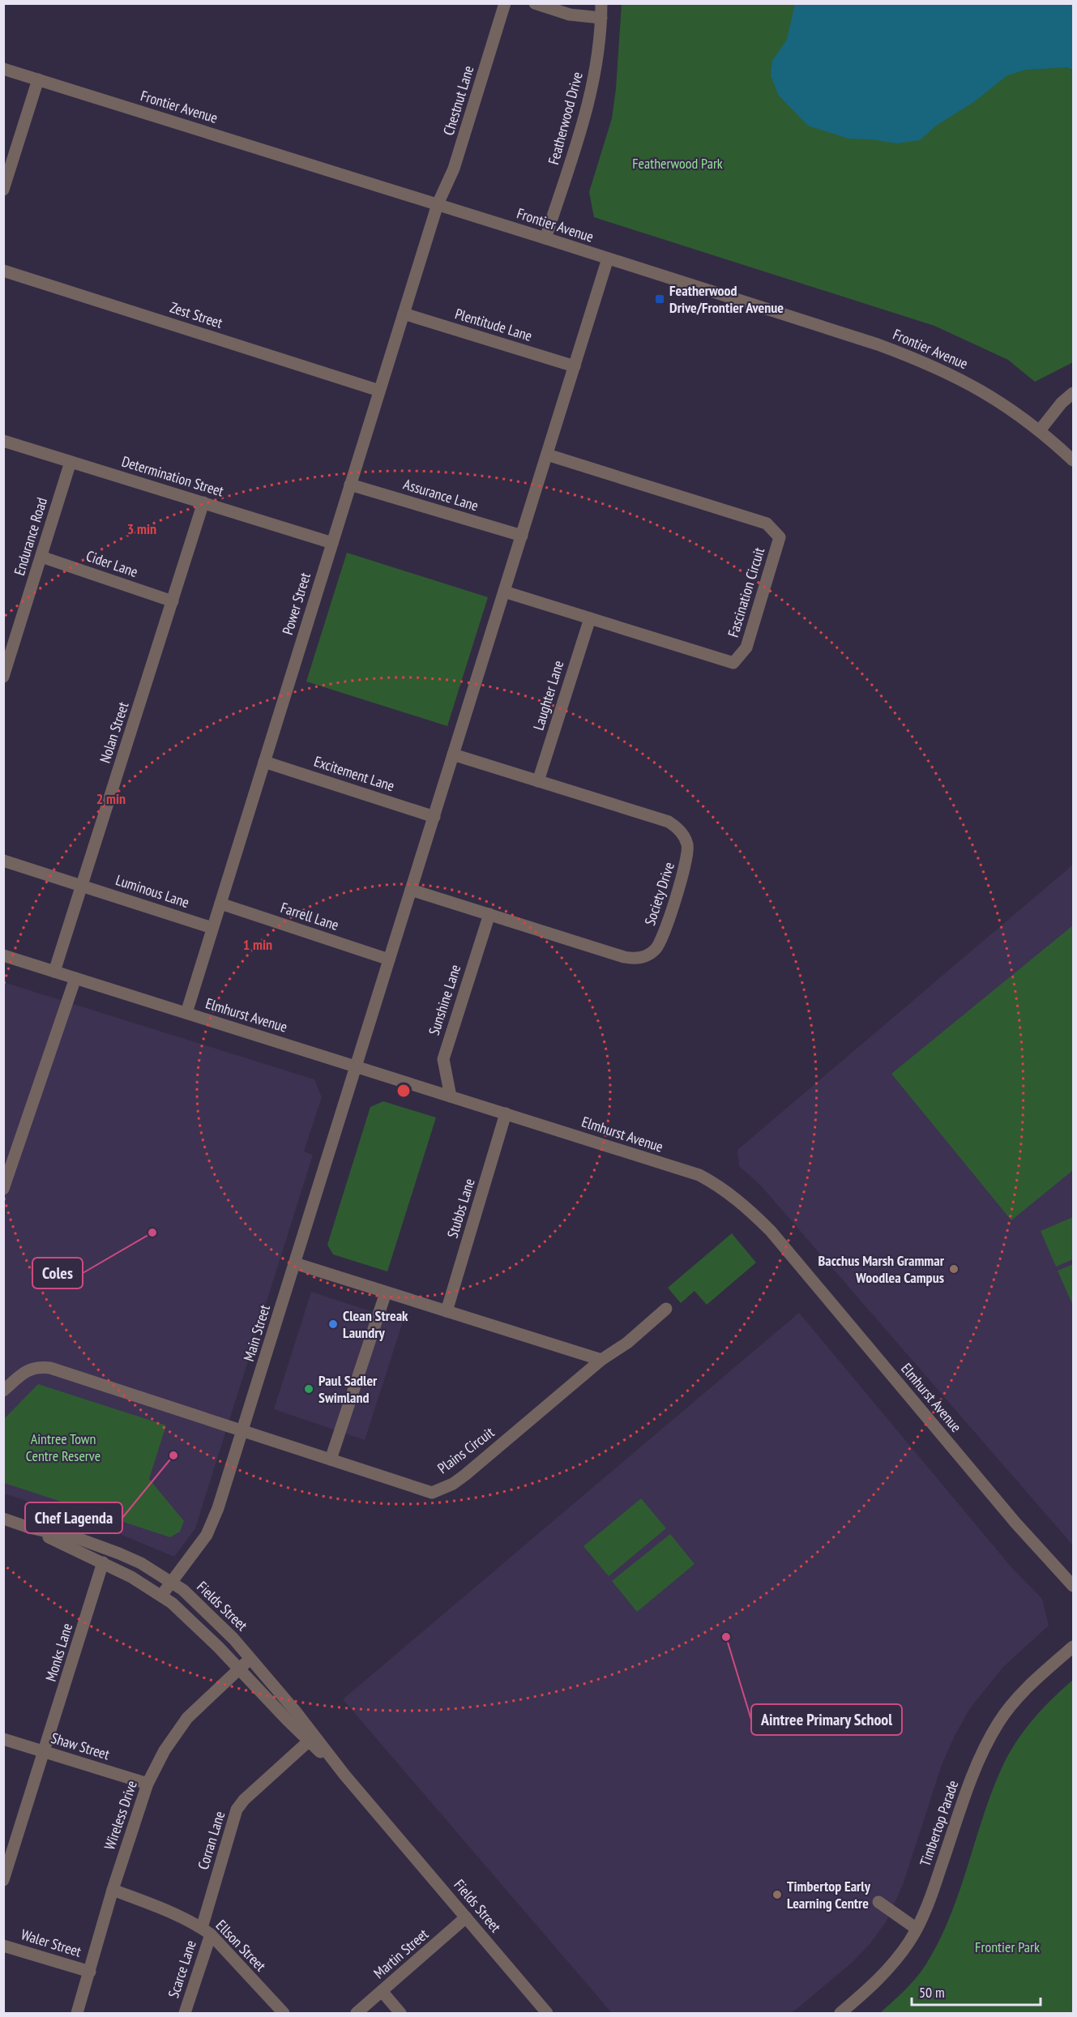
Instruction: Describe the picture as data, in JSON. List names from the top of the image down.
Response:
{
  "streets": {
    "street": [
      "Chestnut Lane",
      "Frontier Avenue",
      "Featherwood Drive",
      "Zest Street",
      "Plentitude Lane",
      "Determination Street",
      "Assurance Lane",
      "Endurance Road",
      "Cider Lane",
      "Fascination Circuit",
      "Power Street",
      "Laughter Lane",
      "Nolan Street",
      "Excitement Lane",
      "Luminous Lane",
      "Society Drive",
      "Farrell Lane",
      "Sunshine Lane",
      "Elmhurst Avenue",
      "Stubbs Lane",
      "Main Street",
      "Plains Circuit",
      "Fields Street",
      "Monks Lane",
      "Shaw Street",
      "Wireless Drive",
      "Timbertop Parade",
      "Corran Lane",
      "Waler Street",
      "Ellson Street",
      "Martin Street",
      "Scarce Lane"
    ]
  },
  "crossings": [
    ["Chestnut Lane", "Frontier Avenue"],
    ["Chestnut Lane", "Power Street"],
    ["Frontier Avenue", "Featherwood Drive"],
    ["Frontier Avenue", "Power Street"],
    ["Frontier Avenue", "Main Street"],
    ["Zest Street", "Power Street"],
    ["Plentitude Lane", "Power Street"],
    ["Plentitude Lane", "Main Street"],
    ["Determination Street", "Endurance Road"],
    ["Determination Street", "Power Street"],
    ["Determination Street", "Nolan Street"],
    ["Assurance Lane", "Power Street"],
    ["Assurance Lane", "Main Street"],
    ["Endurance Road", "Cider Lane"],
    ["Cider Lane", "Nolan Street"],
    ["Fascination Circuit", "Laughter Lane"],
    ["Fascination Circuit", "Main Street"],
    ["Power Street", "Excitement Lane"],
    ["Power Street", "Luminous Lane"],
    ["Power Street", "Farrell Lane"],
    ["Power Street", "Elmhurst Avenue"],
    ["Laughter Lane", "Society Drive"],
    ["Nolan Street", "Luminous Lane"],
    ["Nolan Street", "Elmhurst Avenue"],
    ["Excitement Lane", "Main Street"],
    ["Society Drive", "Sunshine Lane"],
    ["Society Drive", "Main Street"],
    ["Farrell Lane", "Main Street"],
    ["Sunshine Lane", "Elmhurst Avenue"],
    ["Elmhurst Avenue", "Stubbs Lane"],
    ["Elmhurst Avenue", "Main Street"],
    ["Main Street", "Plains Circuit"],
    ["Main Street", "Fields Street"],
    ["Fields Street", "Monks Lane"],
    ["Fields Street", "Wireless Drive"],
    ["Fields Street", "Corran Lane"],
    ["Fields Street", "Martin Street"],
    ["Monks Lane", "Shaw Street"],
    ["Shaw Street", "Wireless Drive"],
    ["Wireless Drive", "Waler Street"],
    ["Wireless Drive", "Ellson Street"],
    ["Corran Lane", "Ellson Street"],
    ["Corran Lane", "Scarce Lane"],
    ["Ellson Street", "Scarce Lane"]
  ],
  "parks": ["Featherwood Park", "Aintree Town Centre Reserve", "Frontier Park"],
  "places": {
    "transit": ["Featherwood Drive/Frontier Avenue"],
    "other": [
      "Coles",
      "Bacchus Marsh Grammar Woodlea Campus",
      "Clean Streak Laundry",
      "Paul Sadler Swimland",
      "Chef Lagenda",
      "Aintree Primary School",
      "Timbertop Early Learning Centre"
    ]
  },
  "scale_bar": "50 m",
  "rings": ["3 min", "2 min", "1 min"]
}
